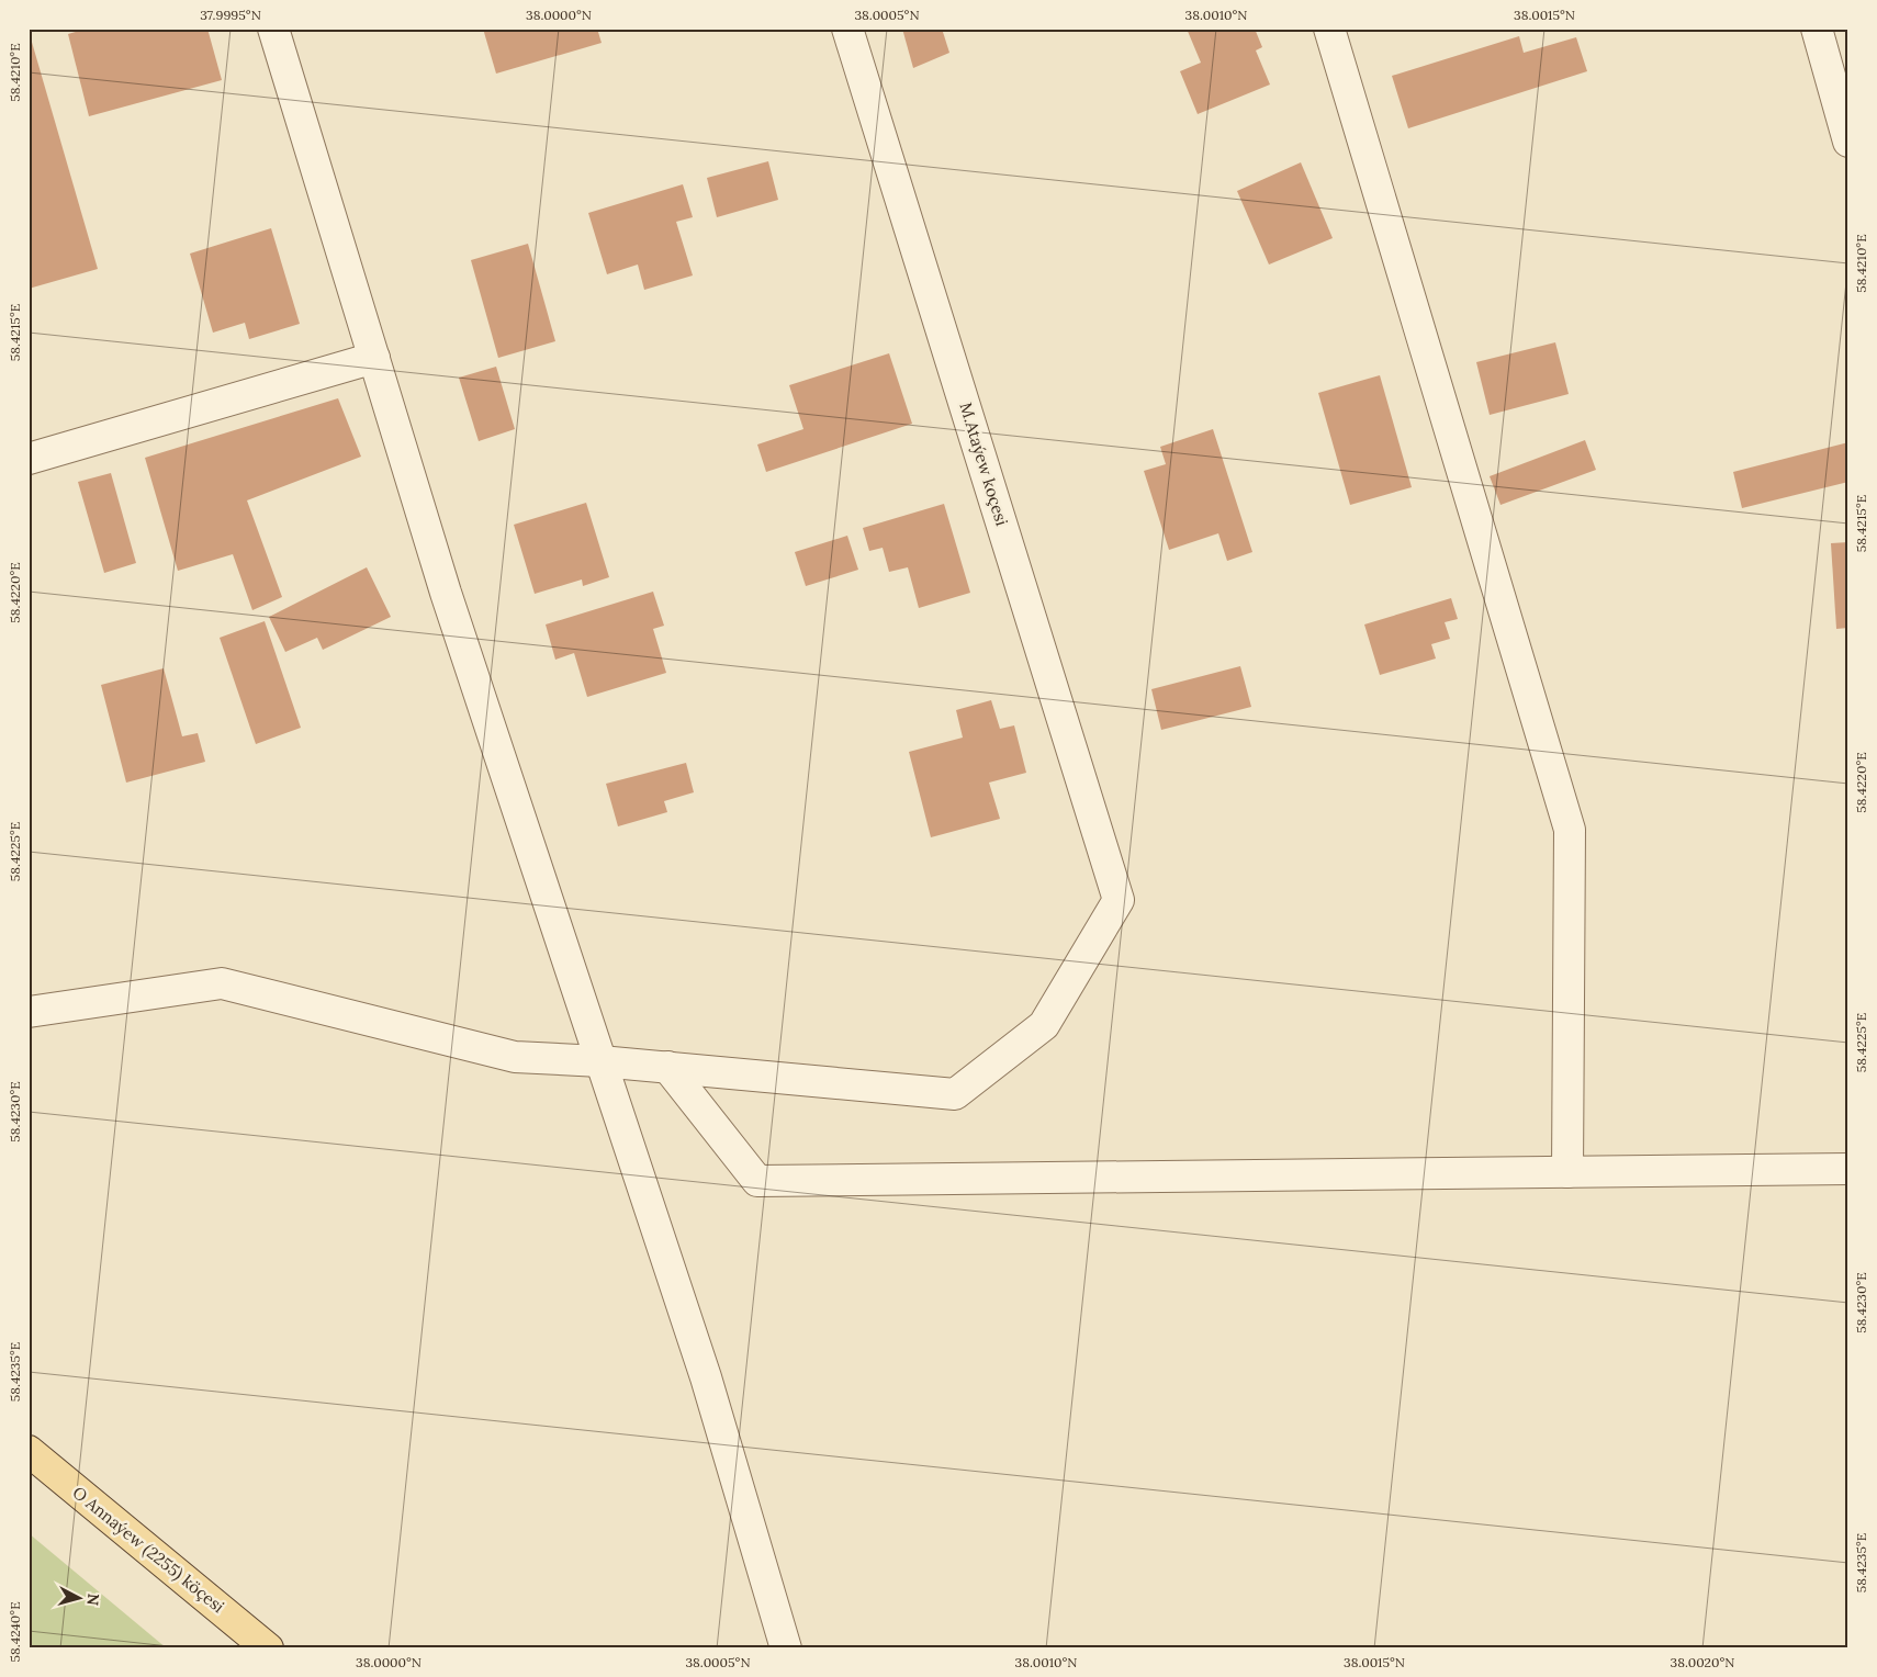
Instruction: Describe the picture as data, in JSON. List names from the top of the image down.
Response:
{
  "streets": {
    "main road": ["O Annaýew (2255) köçesi"],
    "street": ["M.Ataýew koçesi"]
  },
  "north": "right",
  "coordinates": [
    "37.9995°N",
    "38.0000°N",
    "38.0005°N",
    "38.0010°N",
    "38.0015°N",
    "58.4210°E",
    "58.4215°E",
    "58.4220°E",
    "58.4225°E",
    "58.4230°E",
    "58.4235°E",
    "58.4240°E",
    "38.0020°N"
  ]
}
